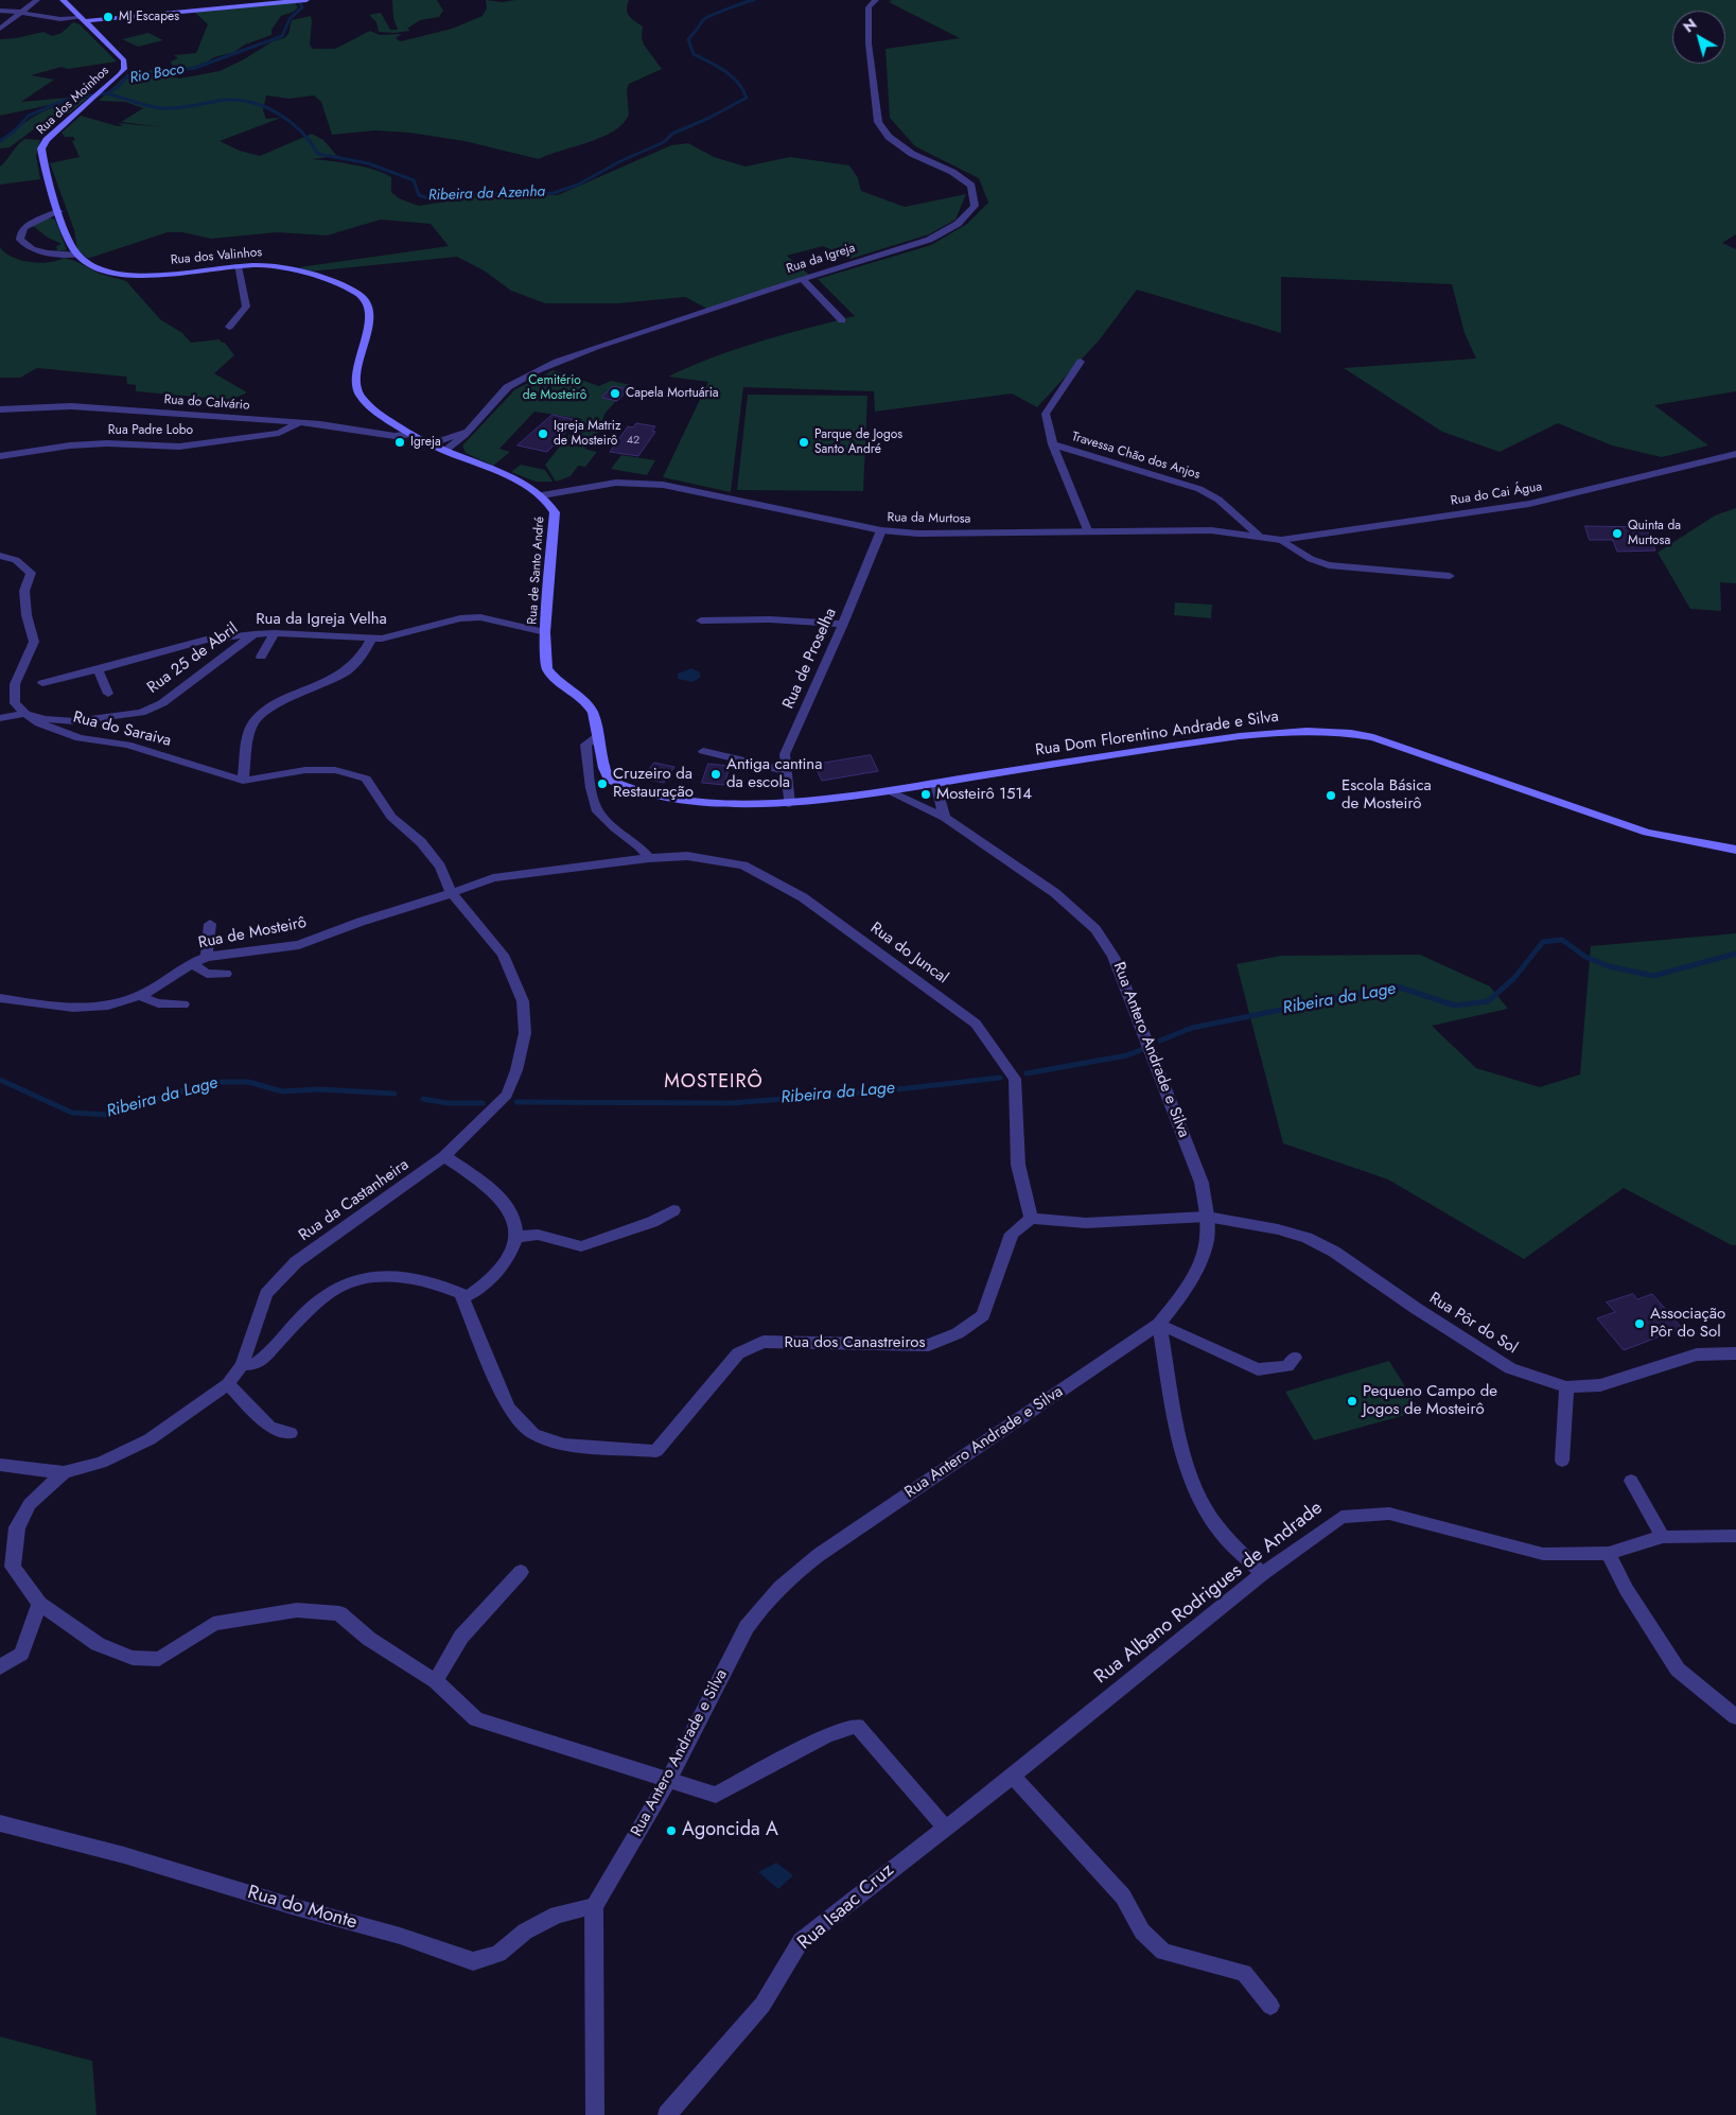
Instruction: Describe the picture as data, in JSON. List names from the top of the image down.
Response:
{
  "streets": {
    "main road": [
      "Rua dos Moinhos",
      "Rua dos Valinhos",
      "Rua de Santo André",
      "Rua Dom Florentino Andrade e Silva"
    ],
    "street": [
      "Rua da Igreja",
      "Rua do Calvário",
      "Rua Padre Lobo",
      "Travessa Chão dos Anjos",
      "Rua do Cai Água",
      "Rua da Murtosa",
      "Rua da Igreja Velha",
      "Rua 25 de Abril",
      "Rua de Proselha",
      "Rua do Saraiva",
      "Rua de Mosteirô",
      "Rua do Juncal",
      "Rua Antero Andrade e Silva",
      "Rua da Castanheira",
      "Rua Pôr do Sol",
      "Rua dos Canastreiros",
      "Rua Albano Rodrigues de Andrade",
      "Rua Isaac Cruz",
      "Rua do Monte"
    ]
  },
  "crossings": [
    ["Rua dos Moinhos", "Rua dos Valinhos"],
    ["Rua dos Valinhos", "Rua do Calvário"],
    ["Rua dos Valinhos", "Rua de Santo André"],
    ["Rua da Igreja", "Rua de Santo André"],
    ["Rua do Calvário", "Rua Padre Lobo"],
    ["Rua do Calvário", "Rua de Santo André"],
    ["Travessa Chão dos Anjos", "Rua do Cai Água"],
    ["Travessa Chão dos Anjos", "Rua da Murtosa"],
    ["Rua do Cai Água", "Rua da Murtosa"],
    ["Rua da Murtosa", "Rua de Santo André"],
    ["Rua da Murtosa", "Rua de Proselha"],
    ["Rua de Santo André", "Rua da Igreja Velha"],
    ["Rua de Santo André", "Rua Dom Florentino Andrade e Silva"],
    ["Rua da Igreja Velha", "Rua 25 de Abril"],
    ["Rua 25 de Abril", "Rua do Saraiva"],
    ["Rua de Proselha", "Rua Dom Florentino Andrade e Silva"],
    ["Rua do Saraiva", "Rua da Castanheira"],
    ["Rua Dom Florentino Andrade e Silva", "Rua Antero Andrade e Silva"],
    ["Rua de Mosteirô", "Rua do Juncal"],
    ["Rua de Mosteirô", "Rua da Castanheira"],
    ["Rua do Juncal", "Rua da Castanheira"],
    ["Rua do Juncal", "Rua dos Canastreiros"],
    ["Rua Antero Andrade e Silva", "Rua Pôr do Sol"],
    ["Rua Antero Andrade e Silva", "Rua do Monte"],
    ["Rua Albano Rodrigues de Andrade", "Rua Isaac Cruz"]
  ],
  "districts": ["MOSTEIRÔ"],
  "water": ["Rio Boco", "Ribeira da Azenha", "Ribeira da Lage"],
  "parks": ["Cemitério de Mosteirô"],
  "places": [
    "MJ Escapes",
    "Capela Mortuária",
    "Igreja Matriz de Mosteirô",
    "Igreja",
    "Parque de Jogos Santo André",
    "Quinta da Murtosa",
    "Antiga cantina da escola",
    "Cruzeiro da Restauração",
    "Mosteirô 1514",
    "Escola Básica de Mosteirô",
    "Associação Pôr do Sol",
    "Pequeno Campo de Jogos de Mosteirô",
    "Agoncida A"
  ],
  "house_numbers": ["42"],
  "north": "top left"
}
